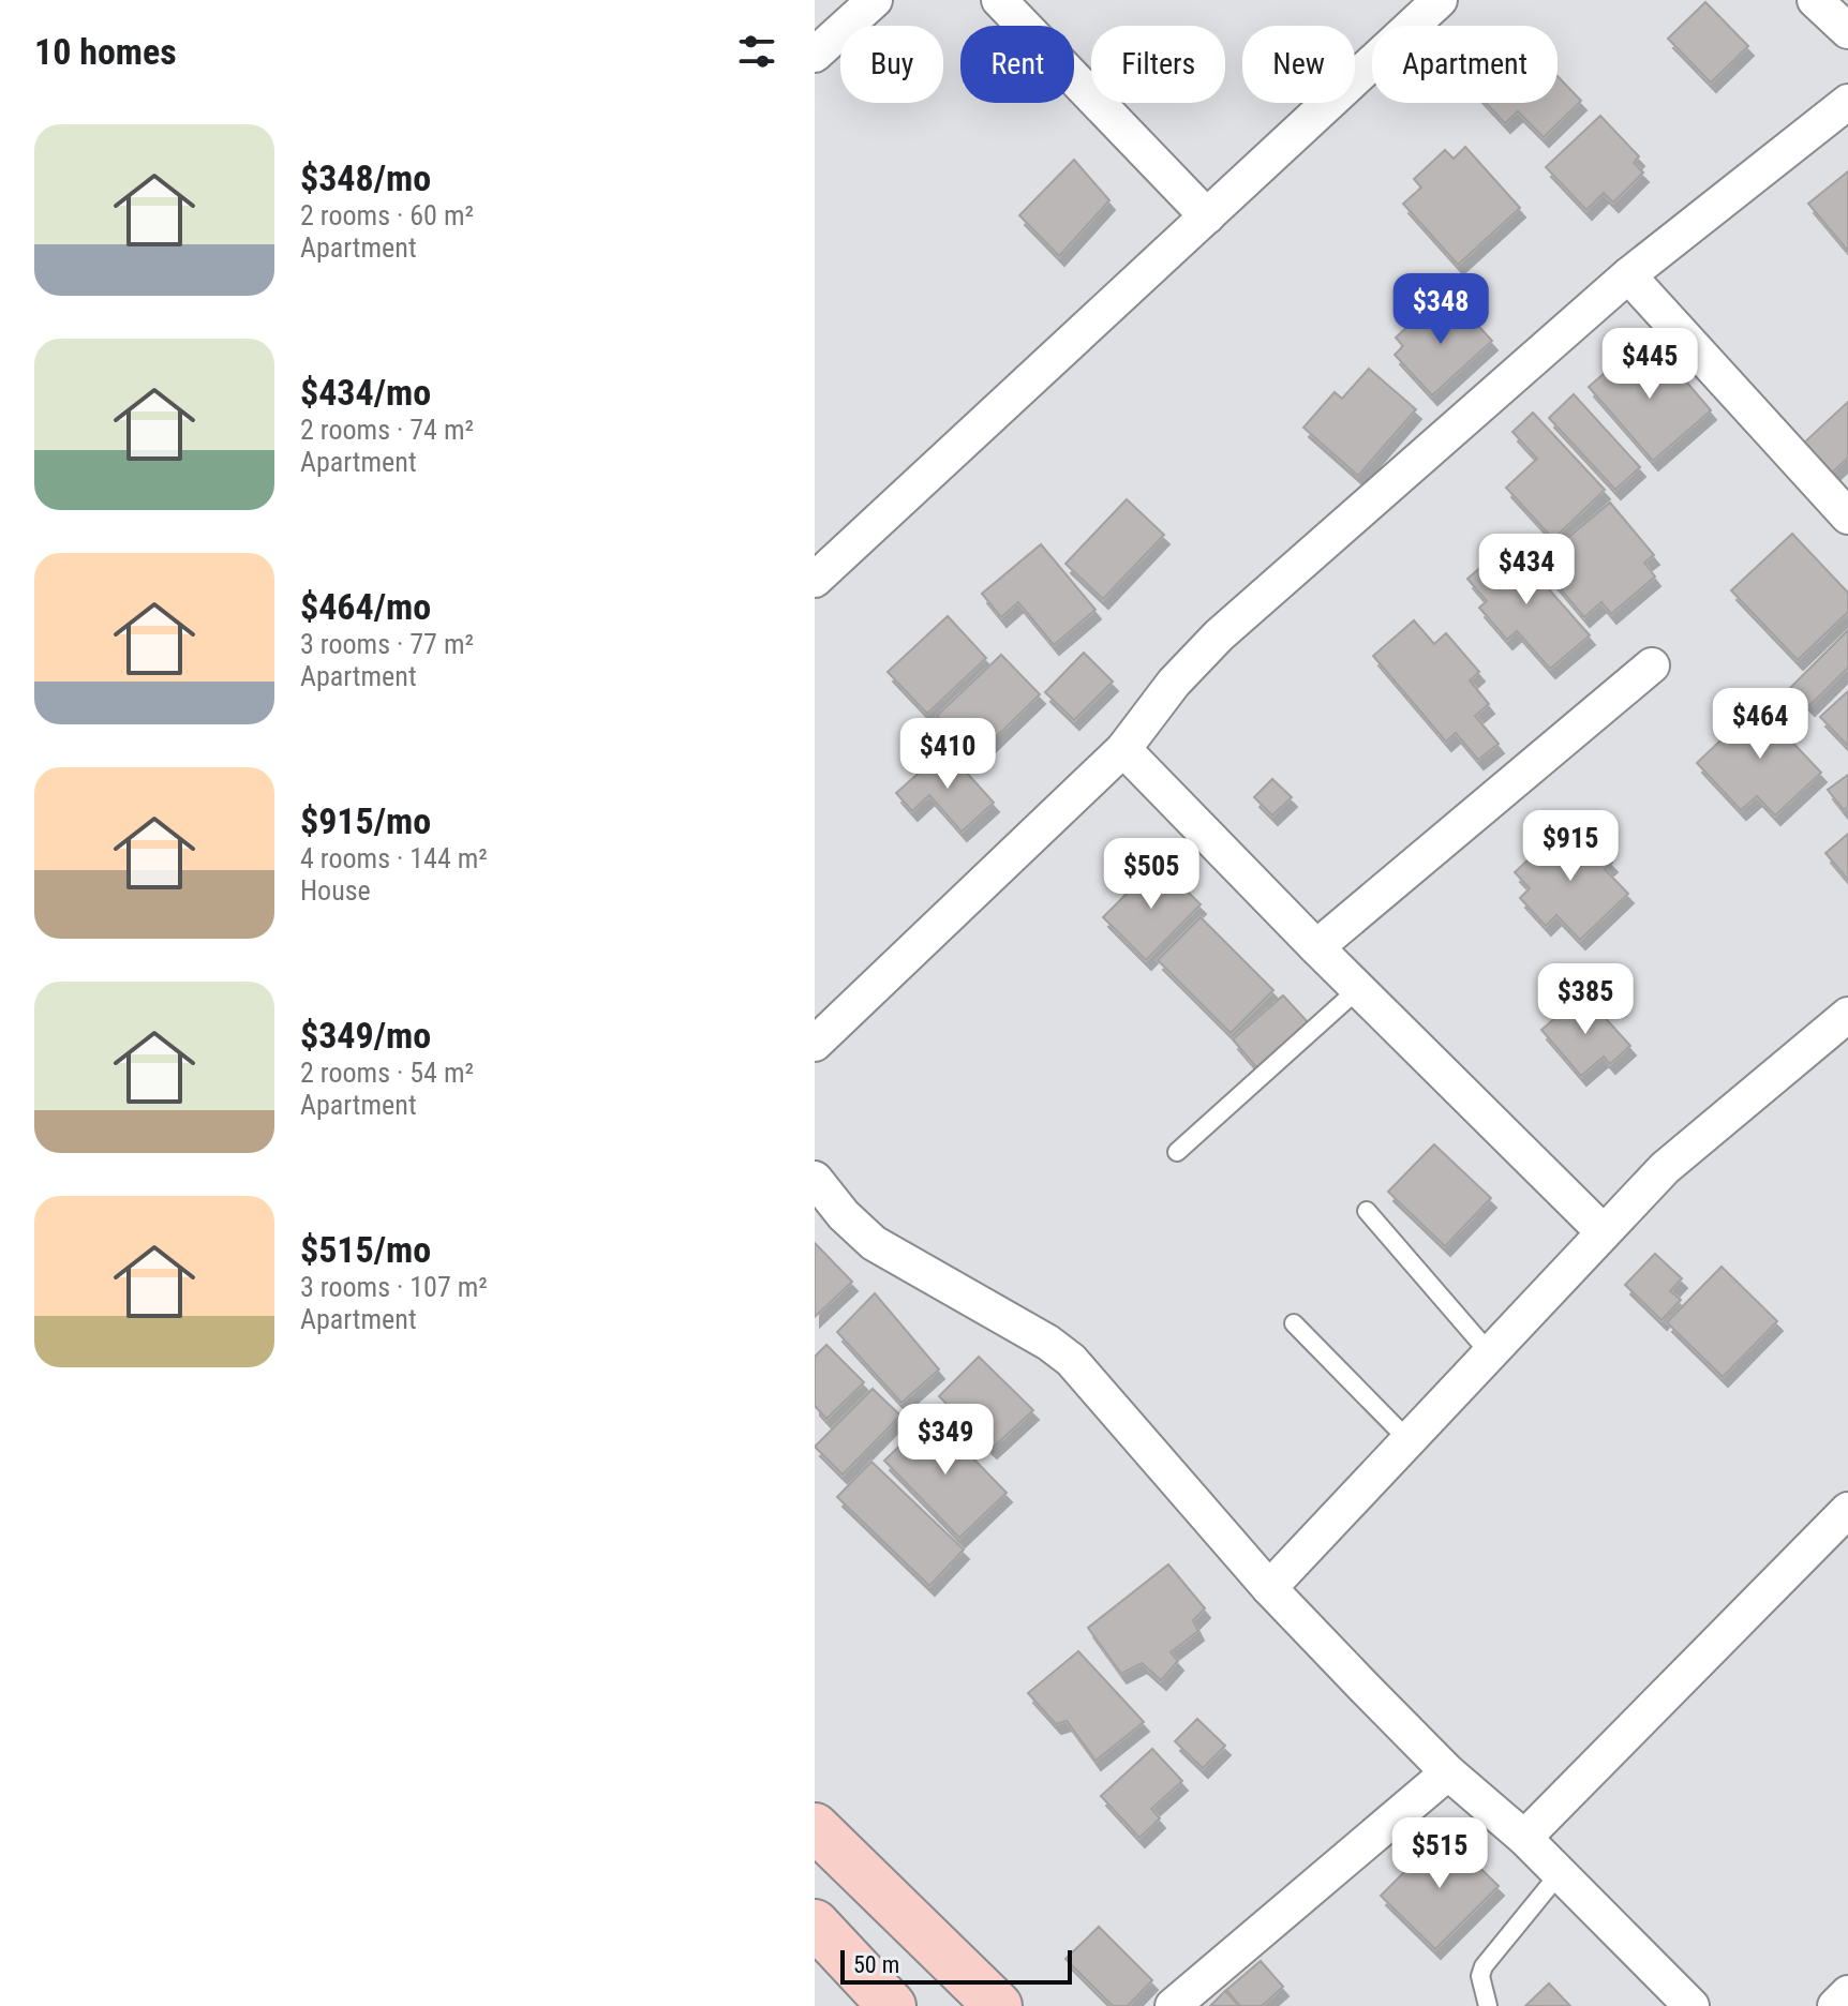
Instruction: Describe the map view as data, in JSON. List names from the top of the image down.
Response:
{
  "scale_bar": "50 m",
  "page": {
    "heading": "10 homes",
    "chip": [
      "Buy",
      "Rent",
      "Filters",
      "New",
      "Apartment"
    ],
    "list": [
      {
        "name": "$348/mo",
        "note": "2 rooms · 60 m² · Apartment"
      },
      {
        "name": "$434/mo",
        "note": "2 rooms · 74 m² · Apartment"
      },
      {
        "name": "$464/mo",
        "note": "3 rooms · 77 m² · Apartment"
      },
      {
        "name": "$915/mo",
        "note": "4 rooms · 144 m² · House"
      },
      {
        "name": "$349/mo",
        "note": "2 rooms · 54 m² · Apartment"
      },
      {
        "name": "$515/mo",
        "note": "3 rooms · 107 m² · Apartment"
      }
    ],
    "price": [
      "$348",
      "$445",
      "$434",
      "$464",
      "$410",
      "$915",
      "$505",
      "$385",
      "$349",
      "$515"
    ],
    "scale": "50 m"
  }
}
